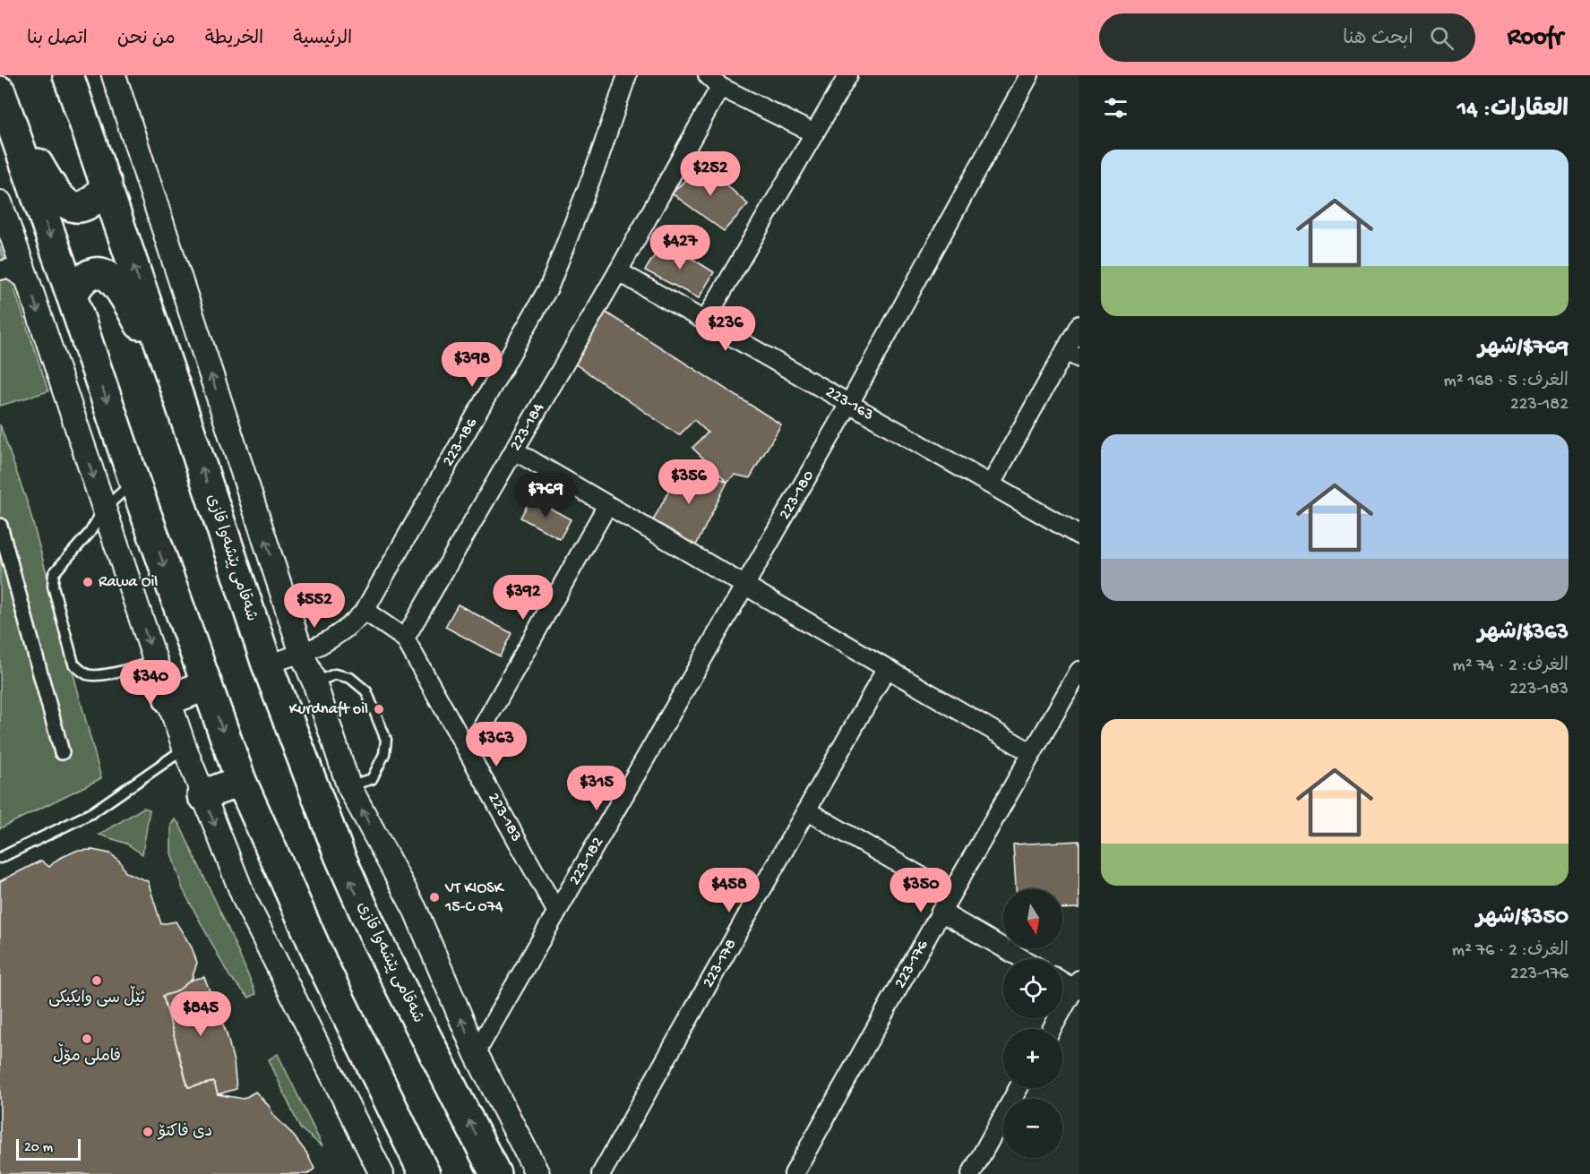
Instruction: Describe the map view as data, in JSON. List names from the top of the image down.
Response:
{
  "streets": {
    "highway": ["شەقامی پێشەوا قازی"],
    "street": [
      "223-163",
      "223-184",
      "223-186",
      "223-180",
      "223-183",
      "223-182",
      "223-178",
      "223-176"
    ]
  },
  "crossings": [
    ["223-163", "223-184"],
    ["223-163", "223-180"],
    ["223-184", "223-183"],
    ["223-186", "شەقامی پێشەوا قازی"],
    ["223-180", "223-182"],
    ["223-183", "223-182"]
  ],
  "places": [
    "Rawa Oil",
    "Kurdnaft oil",
    "VT KIOSK 15-C 074",
    "ئێڵ سی وایکیکی",
    "فاملی مۆڵ",
    "دی فاکتۆ"
  ],
  "scale_bar": "20 m",
  "north": "bottom",
  "page": {
    "header": "Roofr",
    "search": "ابحث هنا",
    "nav": [
      "الرئيسية",
      "الخريطة",
      "من نحن",
      "اتصل بنا"
    ],
    "heading": "العقارات: 14",
    "list": [
      {
        "name": "$769/شهر",
        "note": "الغرف: 5 · 168 m² · 223-182"
      },
      {
        "name": "$363/شهر",
        "note": "الغرف: 2 · 74 m² · 223-183"
      },
      {
        "name": "$350/شهر",
        "note": "الغرف: 2 · 76 m² · 223-176"
      }
    ],
    "price": [
      "$252",
      "$427",
      "$236",
      "$398",
      "$356",
      "$769",
      "$392",
      "$552",
      "$340",
      "$363",
      "$315",
      "$458",
      "$350",
      "$845"
    ],
    "map_buttons": ["+", "−"],
    "scale": "20 m"
  }
}
